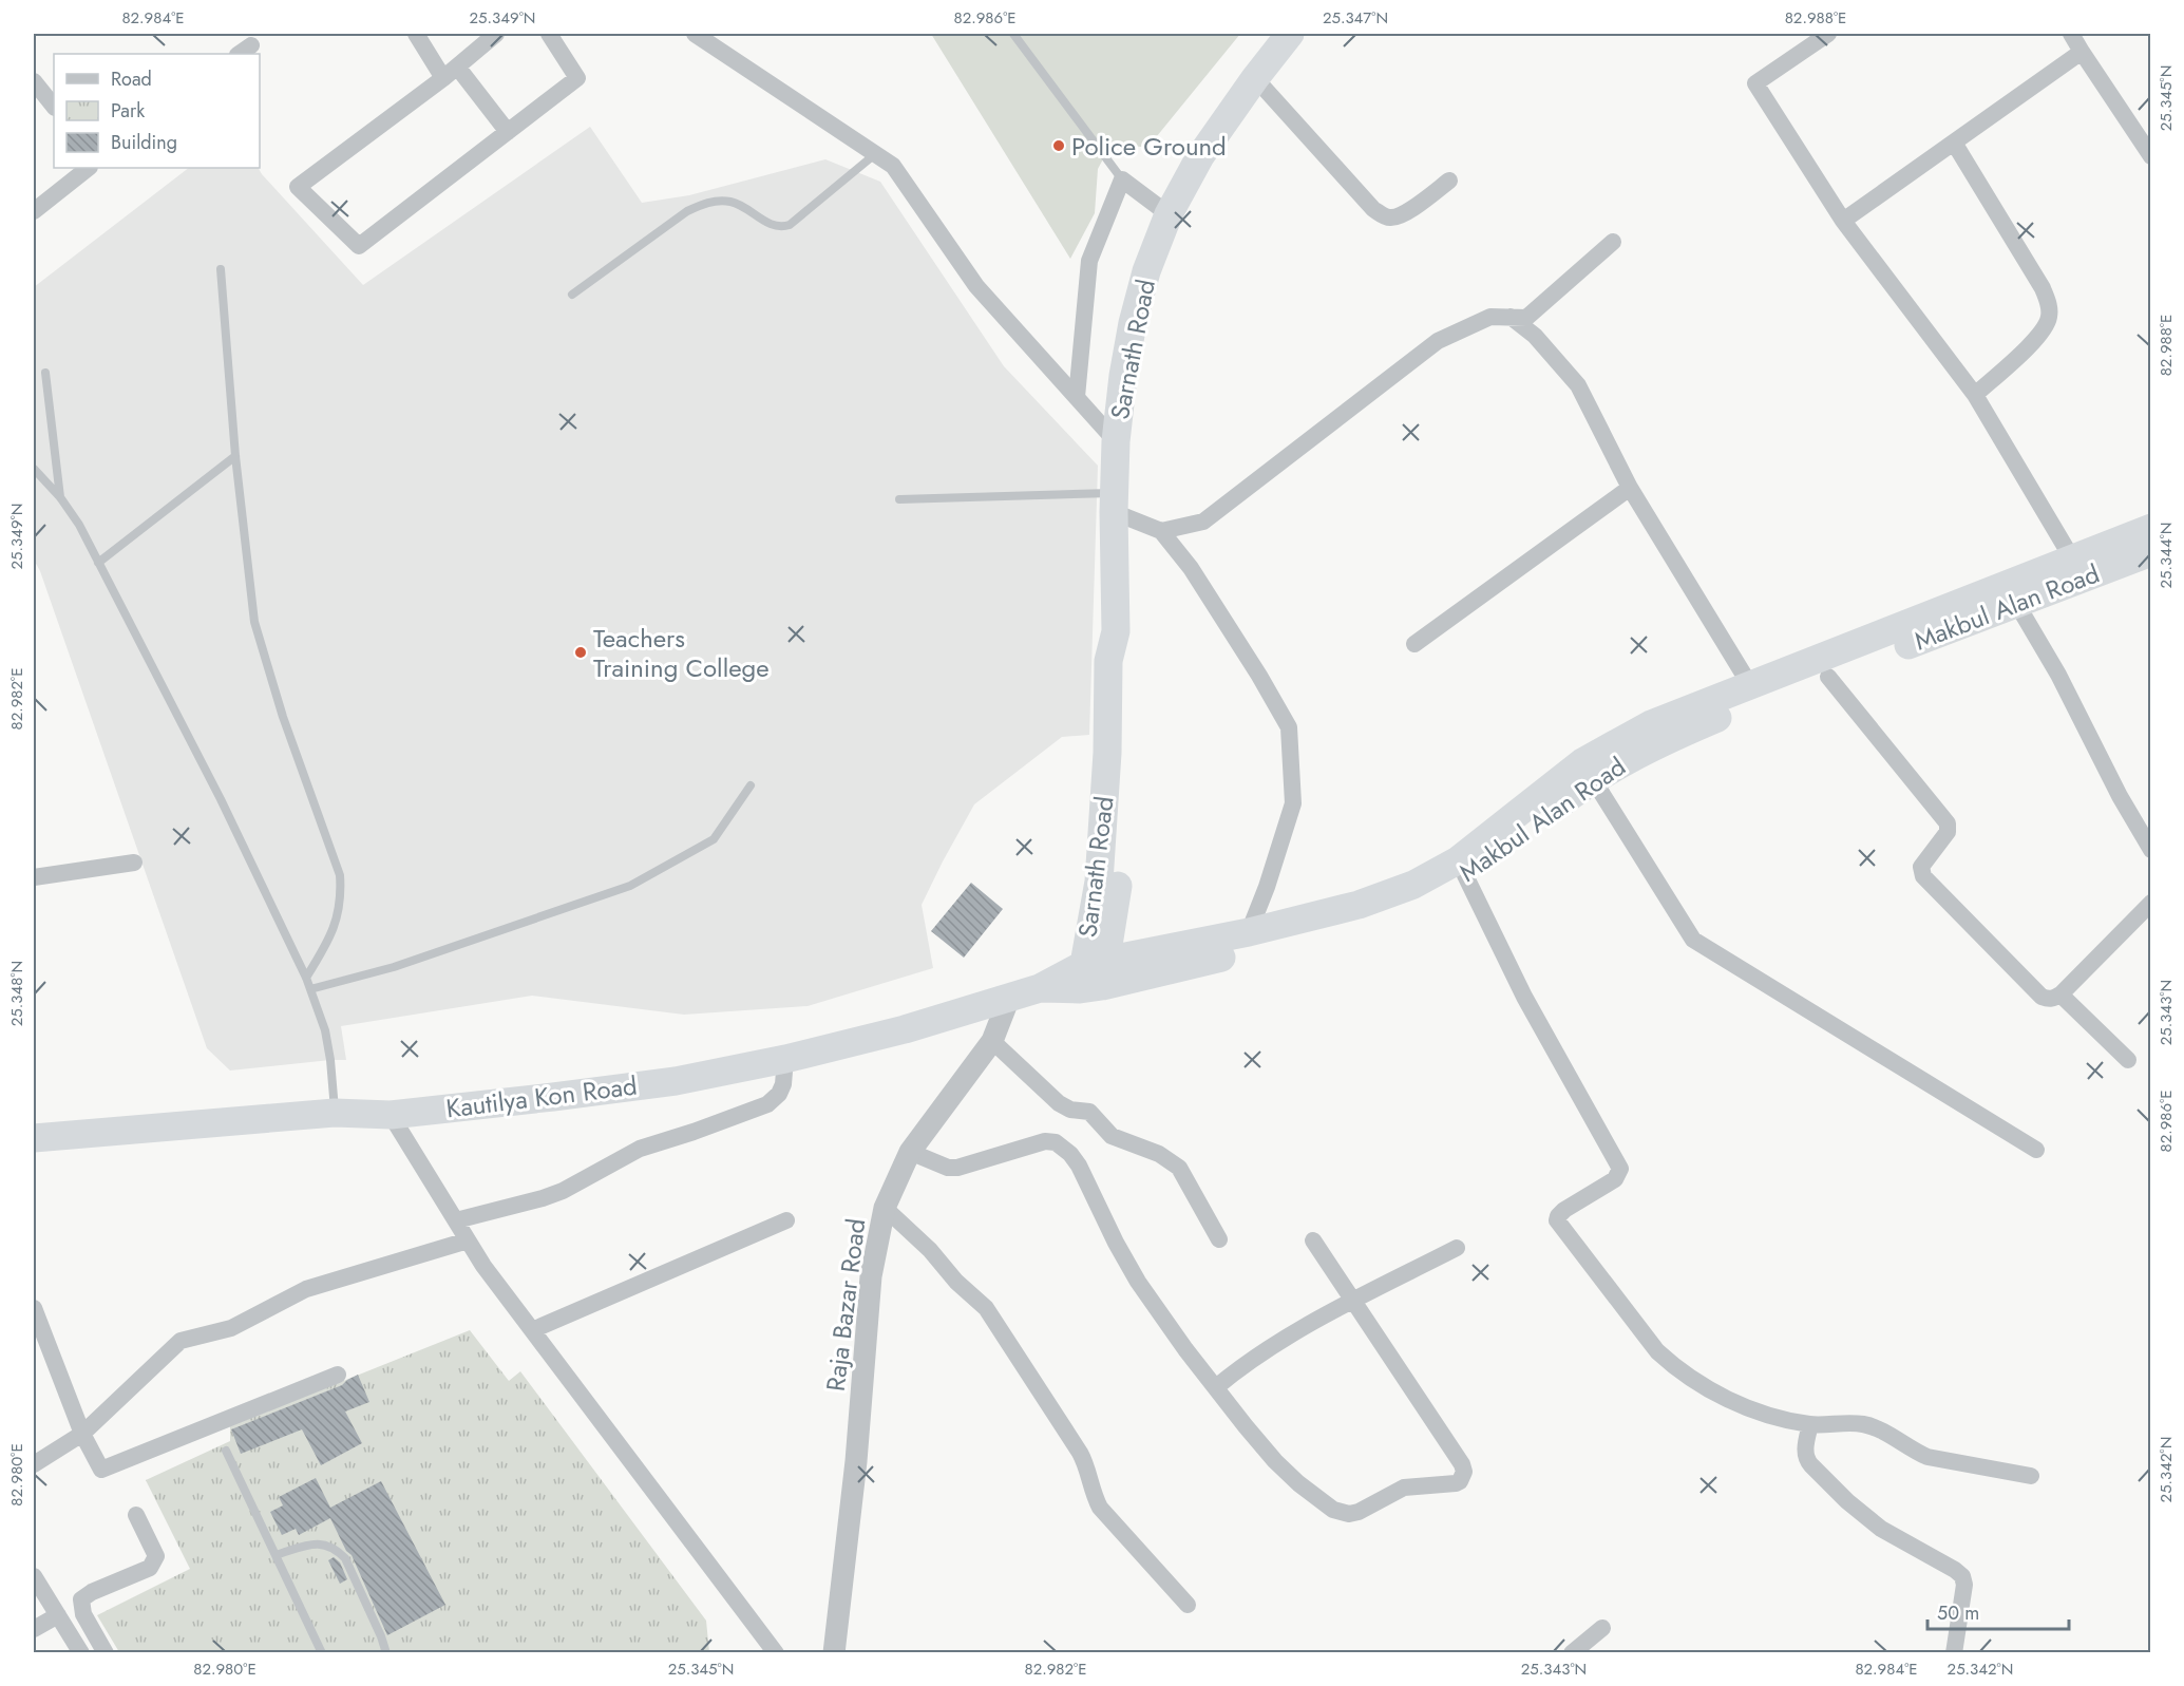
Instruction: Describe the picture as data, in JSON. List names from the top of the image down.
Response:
{
  "streets": {
    "highway": ["Sarnath Road", "Makbul Alan Road", "Kautilya Kon Road"],
    "street": ["Raja Bazar Road"]
  },
  "crossings": [
    ["Sarnath Road", "Makbul Alan Road"],
    ["Sarnath Road", "Kautilya Kon Road"],
    ["Makbul Alan Road", "Kautilya Kon Road"],
    ["Kautilya Kon Road", "Raja Bazar Road"]
  ],
  "places": ["Police Ground", "Teachers Training College"],
  "legend": ["Road", "Park", "Building"],
  "scale_bar": "50 m",
  "coordinates": [
    "82.984°E",
    "25.349°N",
    "82.986°E",
    "25.347°N",
    "82.988°E",
    "25.345°N",
    "25.344°N",
    "82.982°E",
    "25.348°N",
    "25.343°N",
    "25.342°N",
    "82.980°E"
  ]
}
